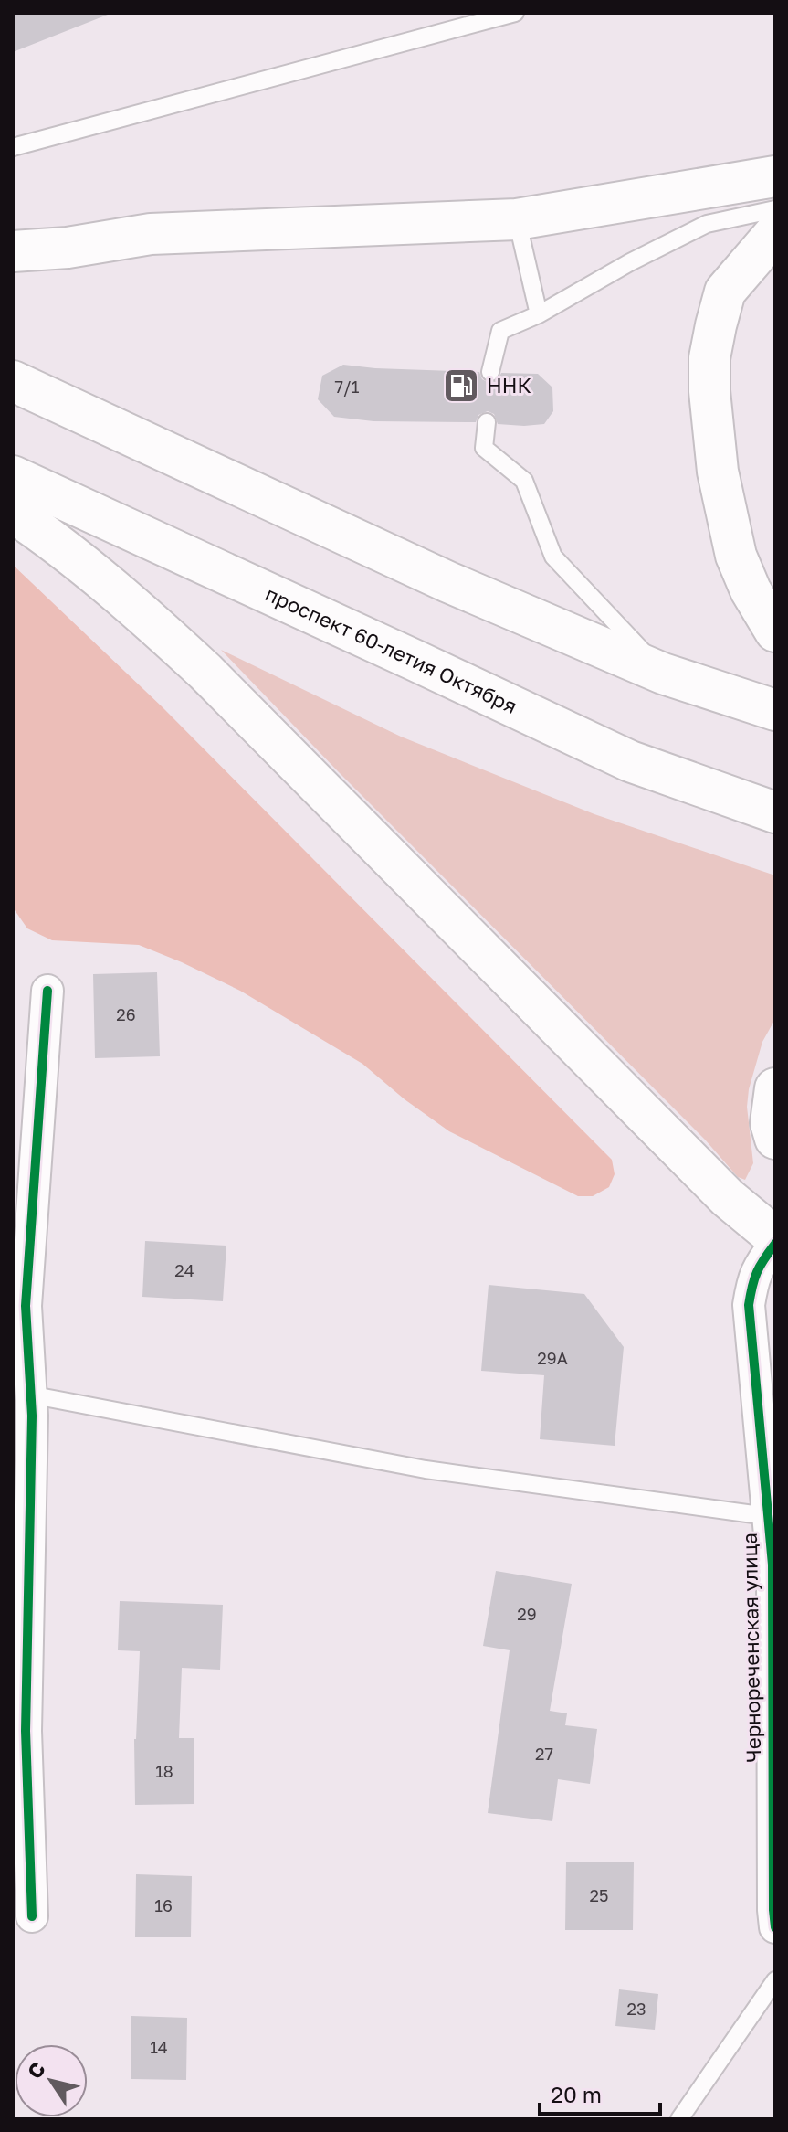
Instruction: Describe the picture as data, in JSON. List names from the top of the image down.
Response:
{
  "streets": {
    "highway": ["проспект 60-летия Октября"],
    "street": ["Чернореченская улица"]
  },
  "places": {
    "fuel station": ["ННК"]
  },
  "house_numbers": [
    "7/1",
    "26",
    "24",
    "29А",
    "29",
    "27",
    "18",
    "25",
    "16",
    "23",
    "14"
  ],
  "scale_bar": "20 m",
  "north": "top left"
}
